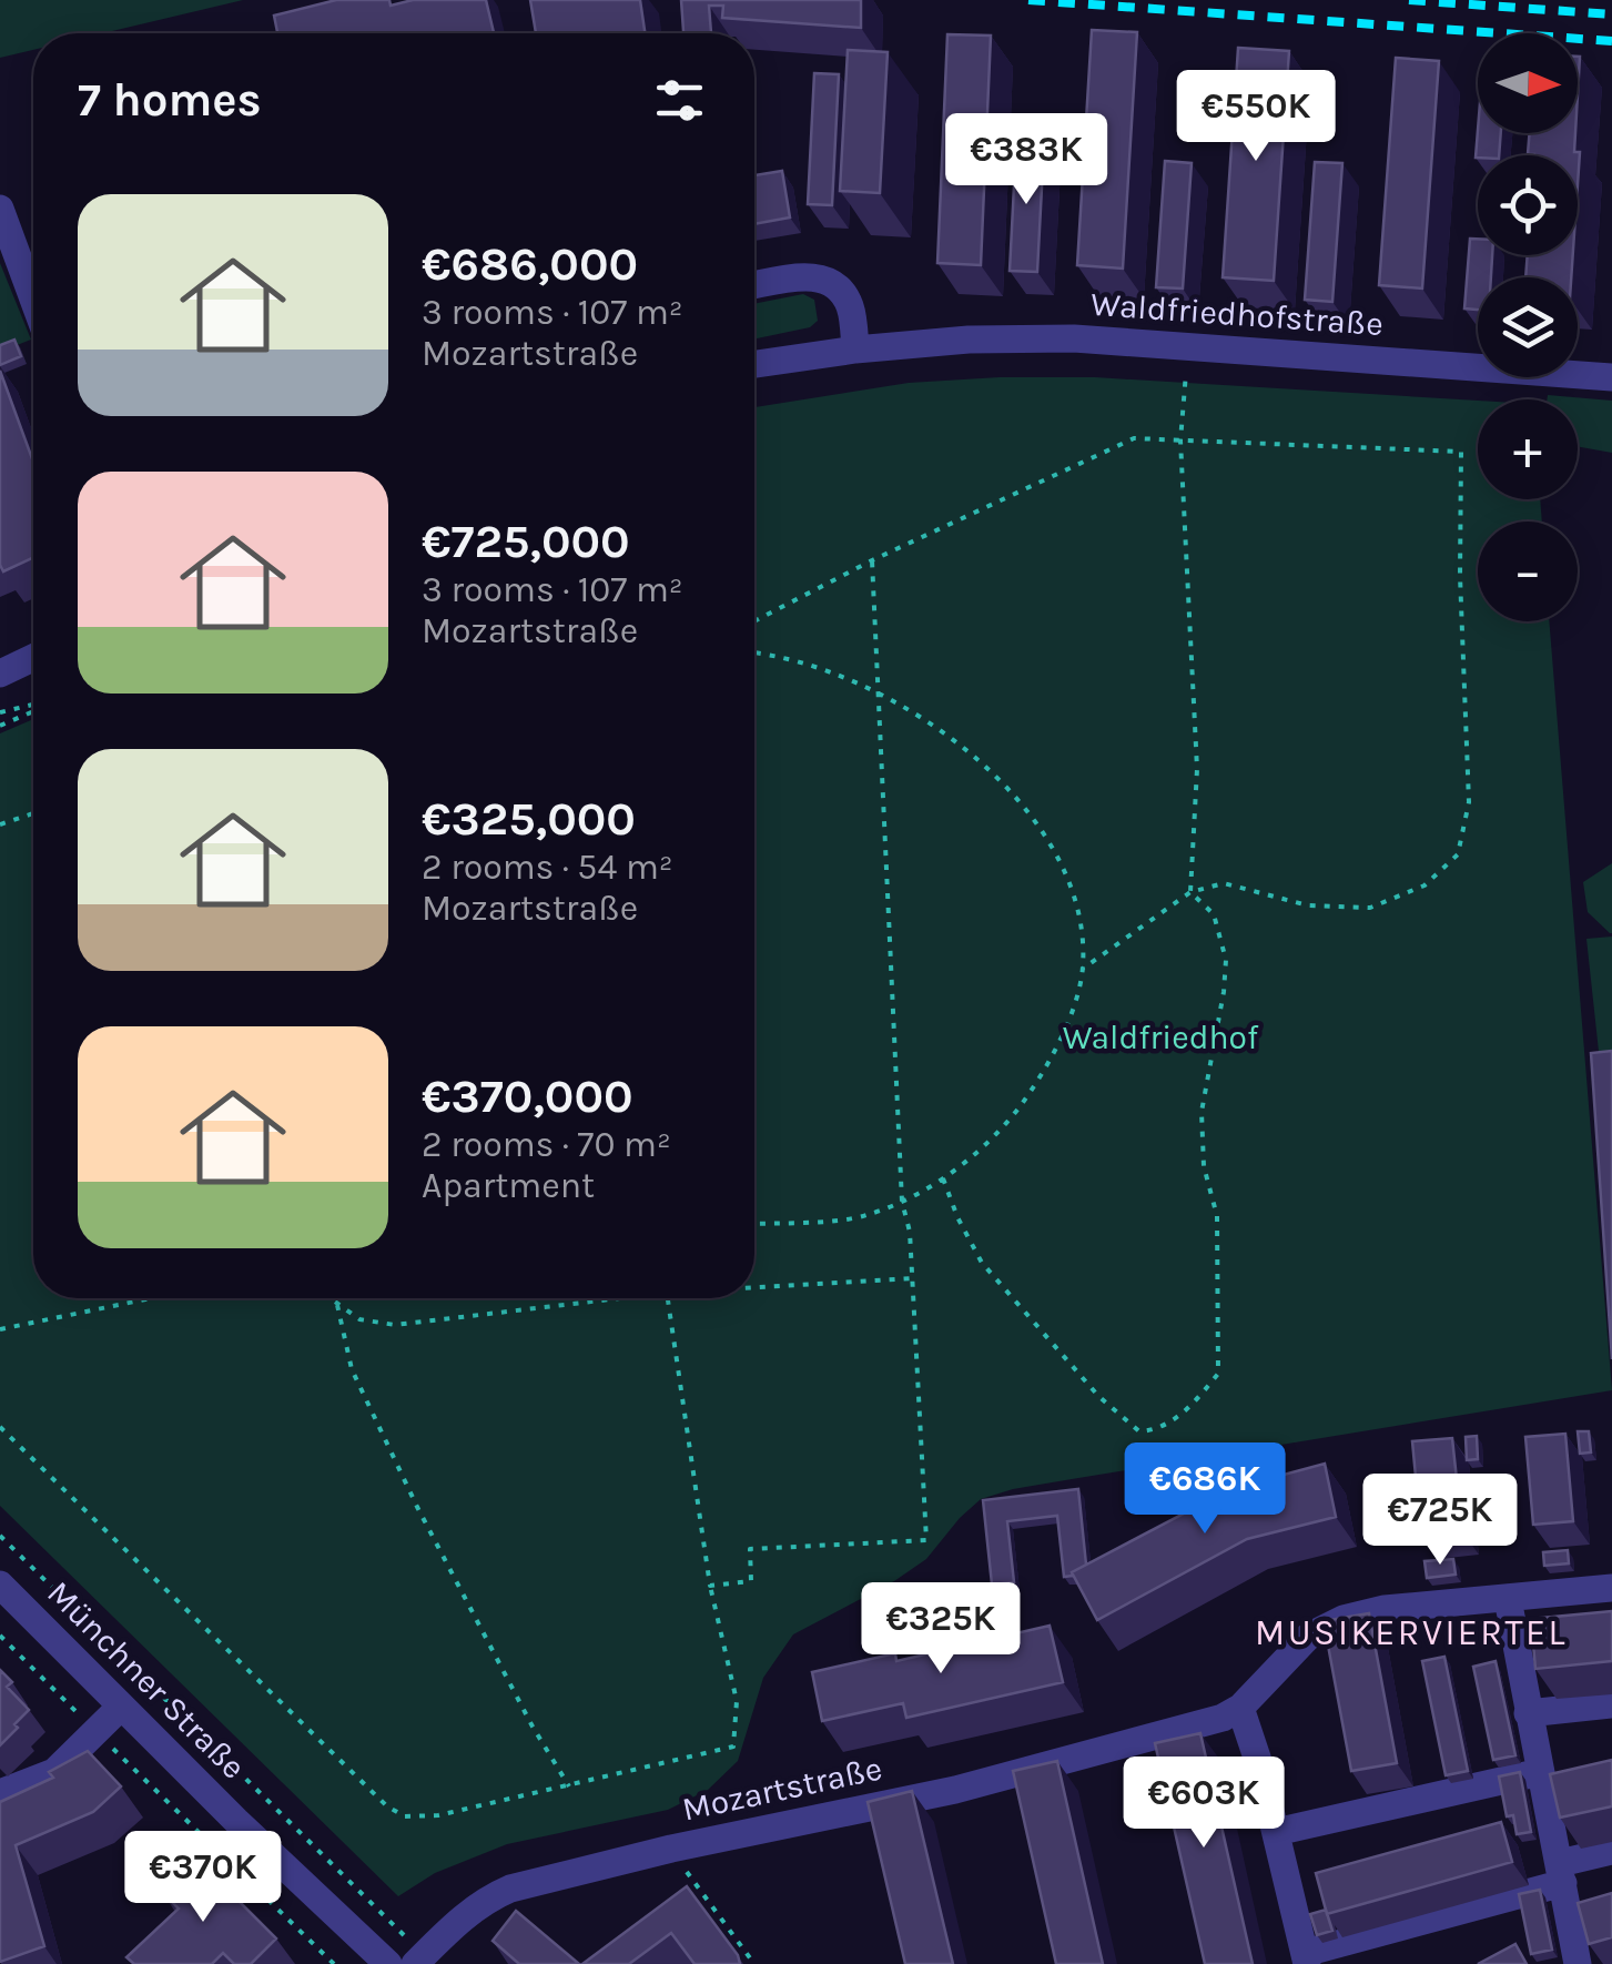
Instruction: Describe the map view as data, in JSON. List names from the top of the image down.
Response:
{
  "streets": {
    "street": ["Waldfriedhofstraße", "Münchner Straße", "Mozartstraße"]
  },
  "districts": ["MUSIKERVIERTEL"],
  "parks": ["Waldfriedhof"],
  "north": "right",
  "page": {
    "map_buttons": ["+", "−"],
    "heading": "7 homes",
    "price": [
      "€550K",
      "€383K",
      "€686K",
      "€725K",
      "€325K",
      "€603K",
      "€370K"
    ],
    "list": [
      {
        "name": "€686,000",
        "note": "3 rooms · 107 m² · Mozartstraße"
      },
      {
        "name": "€725,000",
        "note": "3 rooms · 107 m² · Mozartstraße"
      },
      {
        "name": "€325,000",
        "note": "2 rooms · 54 m² · Mozartstraße"
      },
      {
        "name": "€370,000",
        "note": "2 rooms · 70 m² · Apartment"
      }
    ]
  }
}
